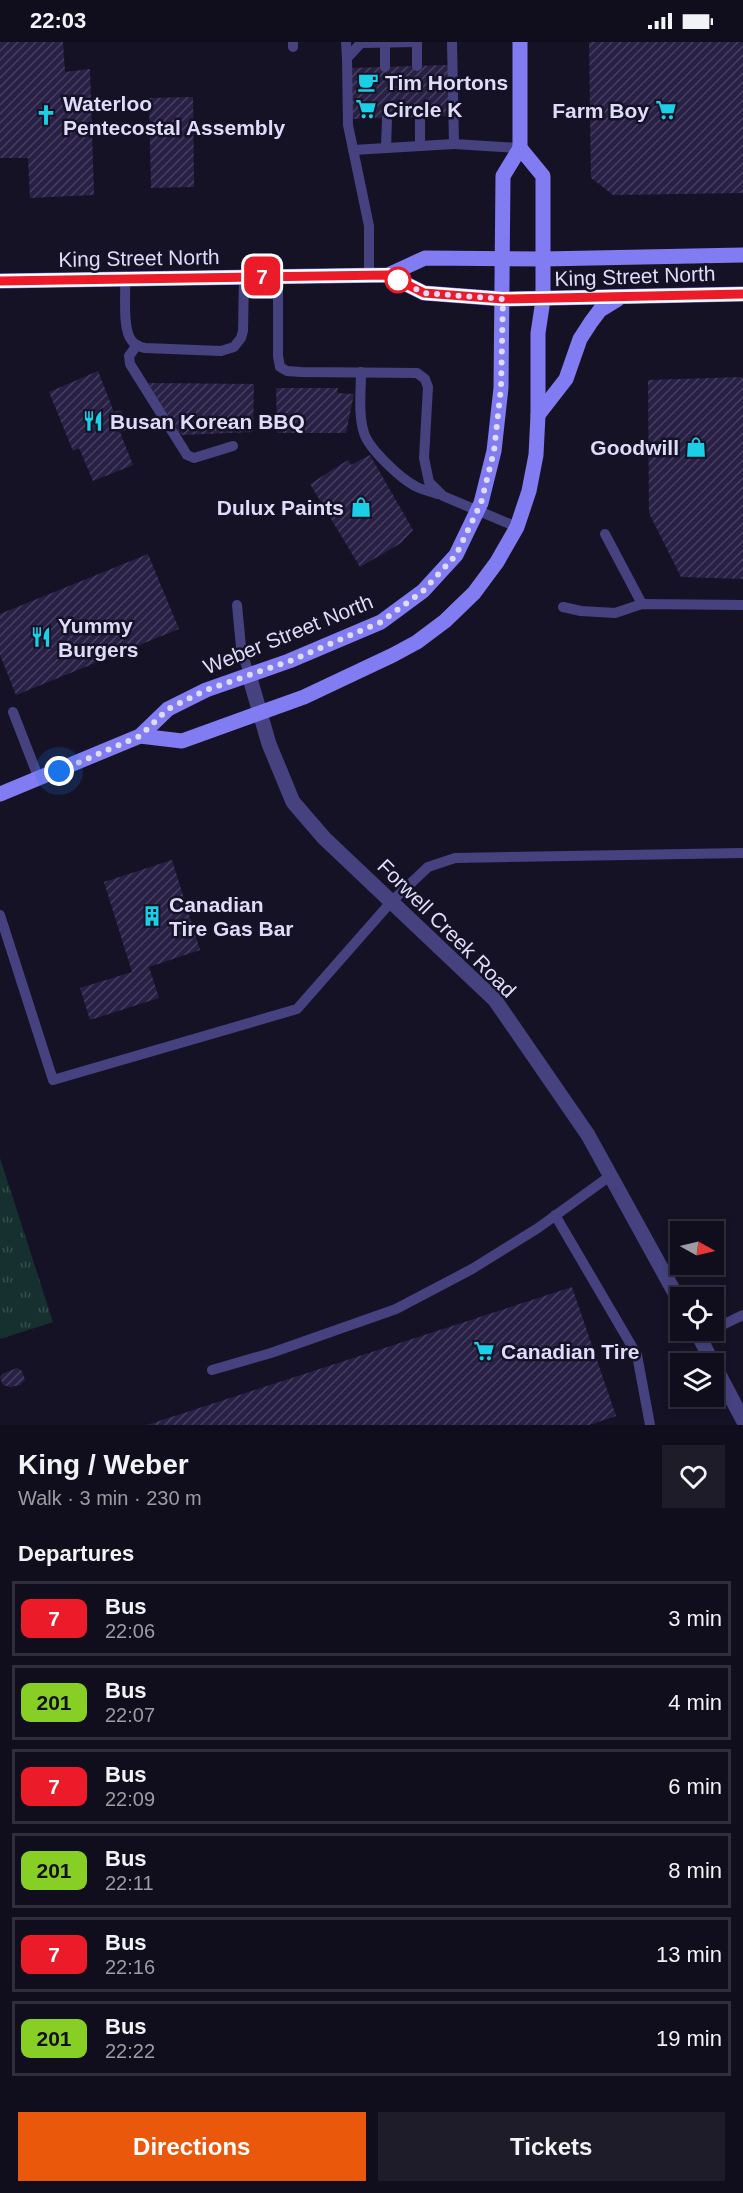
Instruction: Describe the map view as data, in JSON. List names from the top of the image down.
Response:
{
  "streets": {
    "main road": ["King Street North", "Weber Street North"],
    "street": ["Forwell Creek Road"]
  },
  "crossings": [
    ["King Street North", "Weber Street North"],
    ["Weber Street North", "Forwell Creek Road"]
  ],
  "places": {
    "cafe": ["Tim Hortons"],
    "supermarket": ["Circle K", "Farm Boy", "Canadian Tire"],
    "church": ["Waterloo Pentecostal Assembly"],
    "restaurant": ["Busan Korean BBQ", "Yummy Burgers"],
    "shop": ["Goodwill", "Dulux Paints"],
    "building": ["Canadian Tire Gas Bar"]
  },
  "lines": ["bus line 7"],
  "north": "right",
  "page": {
    "status": "22:03",
    "on_map": "7",
    "heading": [
      ["King / Weber", "Walk · 3 min · 230 m"],
      "Departures"
    ],
    "list": [
      {
        "mark": "7",
        "name": "Bus",
        "note": "22:06",
        "value": "3 min"
      },
      {
        "mark": "201",
        "name": "Bus",
        "note": "22:07",
        "value": "4 min"
      },
      {
        "mark": "7",
        "name": "Bus",
        "note": "22:09",
        "value": "6 min"
      },
      {
        "mark": "201",
        "name": "Bus",
        "note": "22:11",
        "value": "8 min"
      },
      {
        "mark": "7",
        "name": "Bus",
        "note": "22:16",
        "value": "13 min"
      },
      {
        "mark": "201",
        "name": "Bus",
        "note": "22:22",
        "value": "19 min"
      }
    ],
    "buttons": ["Directions", "Tickets"]
  }
}
